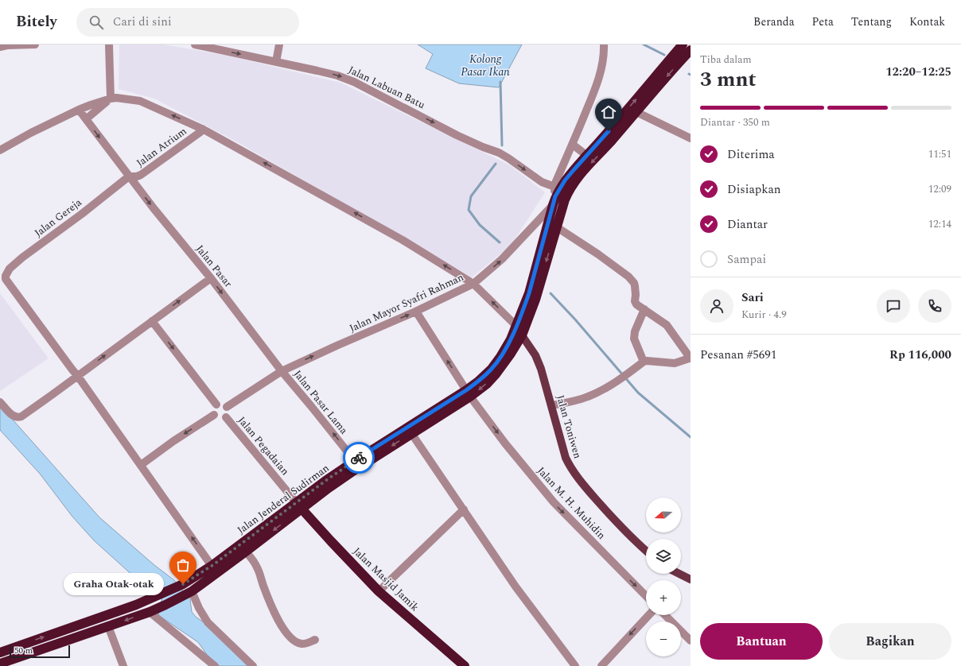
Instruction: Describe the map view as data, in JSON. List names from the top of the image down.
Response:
{
  "streets": {
    "highway": ["Jalan Jenderal Sudirman", "Jalan Masjid Jamik"],
    "main road": ["Jalan Toniwen"],
    "street": [
      "Jalan Labuan Batu",
      "Jalan Atrium",
      "Jalan Gereja",
      "Jalan Pasar",
      "Jalan Mayor Syafri Rahman",
      "Jalan Pasar Lama",
      "Jalan Pegadaian",
      "Jalan M. H. Muhidin"
    ]
  },
  "crossings": [
    ["Jalan Labuan Batu", "Jalan Mayor Syafri Rahman"],
    ["Jalan Labuan Batu", "Jalan Jenderal Sudirman"],
    ["Jalan Atrium", "Jalan Gereja"],
    ["Jalan Atrium", "Jalan Pasar"],
    ["Jalan Gereja", "Jalan Pasar"],
    ["Jalan Pasar", "Jalan Mayor Syafri Rahman"],
    ["Jalan Pasar", "Jalan Pasar Lama"],
    ["Jalan Mayor Syafri Rahman", "Jalan Pasar Lama"],
    ["Jalan Mayor Syafri Rahman", "Jalan Jenderal Sudirman"],
    ["Jalan Mayor Syafri Rahman", "Jalan M. H. Muhidin"],
    ["Jalan Pasar Lama", "Jalan Jenderal Sudirman"],
    ["Jalan Toniwen", "Jalan Jenderal Sudirman"],
    ["Jalan Pegadaian", "Jalan Jenderal Sudirman"],
    ["Jalan Pegadaian", "Jalan Masjid Jamik"],
    ["Jalan Jenderal Sudirman", "Jalan M. H. Muhidin"],
    ["Jalan Jenderal Sudirman", "Jalan Masjid Jamik"]
  ],
  "one_way": [
    "Jalan Labuan Batu",
    "Jalan Pasar",
    "Jalan Mayor Syafri Rahman",
    "Jalan Pasar Lama"
  ],
  "water": ["Kolong Pasar Ikan"],
  "places": ["Graha Otak-otak"],
  "scale_bar": "50 m",
  "north": "left",
  "page": {
    "header": "Bitely",
    "search": "Cari di sini",
    "nav": [
      "Beranda",
      "Peta",
      "Tentang",
      "Kontak"
    ],
    "heading": ["3 mnt", "Tiba dalam", "12:20–12:25"],
    "panel": [
      "Sari",
      "Kurir · 4.9",
      "Pesanan #5691",
      "Rp 116,000"
    ],
    "bar": "Diantar · 350 m",
    "list": [
      ["Diterima", "11:51"],
      ["Disiapkan", "12:09"],
      ["Diantar", "12:14"],
      "Sampai"
    ],
    "map_buttons": ["+", "−"],
    "bubble": "Graha Otak-otak",
    "buttons": ["Bantuan", "Bagikan"],
    "scale": "50 m"
  }
}
